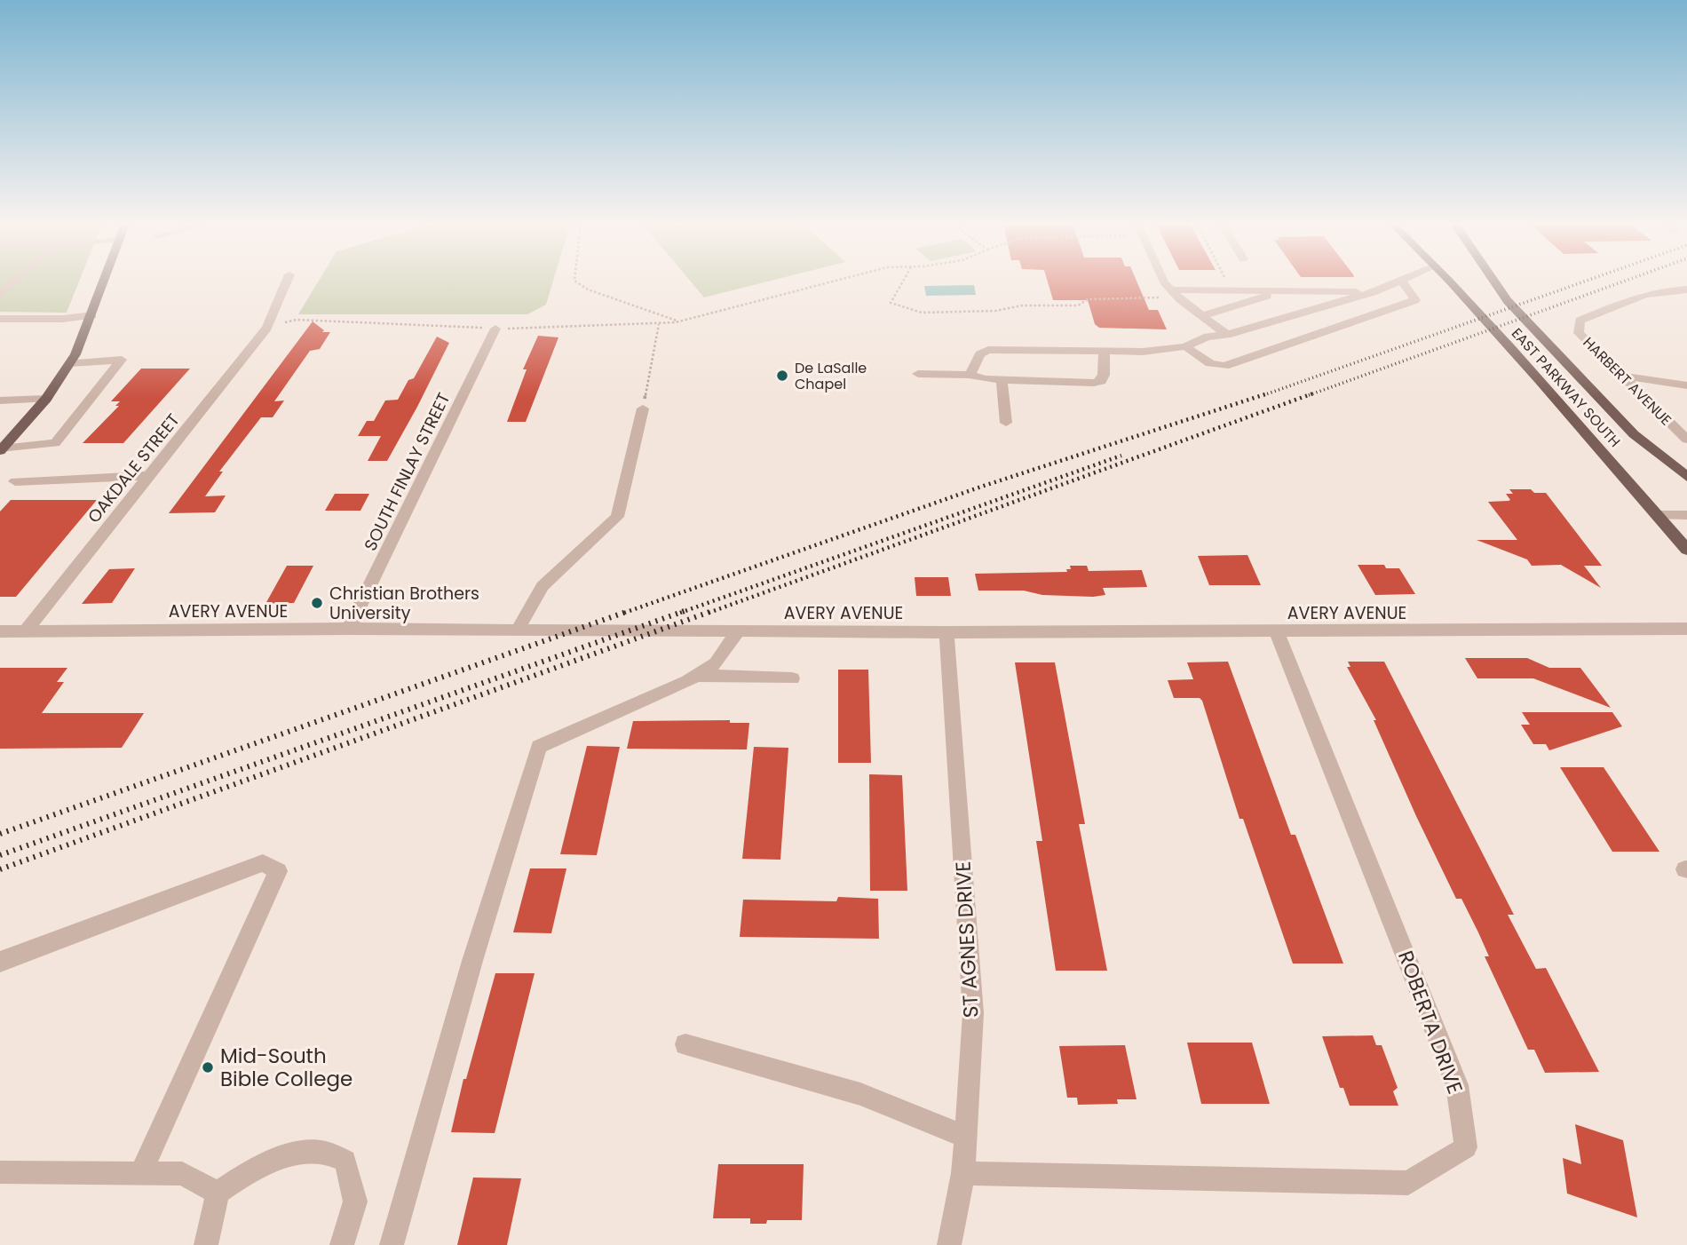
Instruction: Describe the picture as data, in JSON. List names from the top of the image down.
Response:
{
  "streets": {
    "main road": ["EAST PARKWAY SOUTH"],
    "street": [
      "HARBERT AVENUE",
      "OAKDALE STREET",
      "SOUTH FINLAY STREET",
      "AVERY AVENUE",
      "ST AGNES DRIVE",
      "ROBERTA DRIVE"
    ]
  },
  "crossings": [
    ["OAKDALE STREET", "AVERY AVENUE"],
    ["SOUTH FINLAY STREET", "AVERY AVENUE"],
    ["AVERY AVENUE", "ST AGNES DRIVE"],
    ["AVERY AVENUE", "ROBERTA DRIVE"],
    ["ST AGNES DRIVE", "ROBERTA DRIVE"]
  ],
  "places": ["De LaSalle Chapel", "Christian Brothers University", "Mid-South Bible College"]
}
